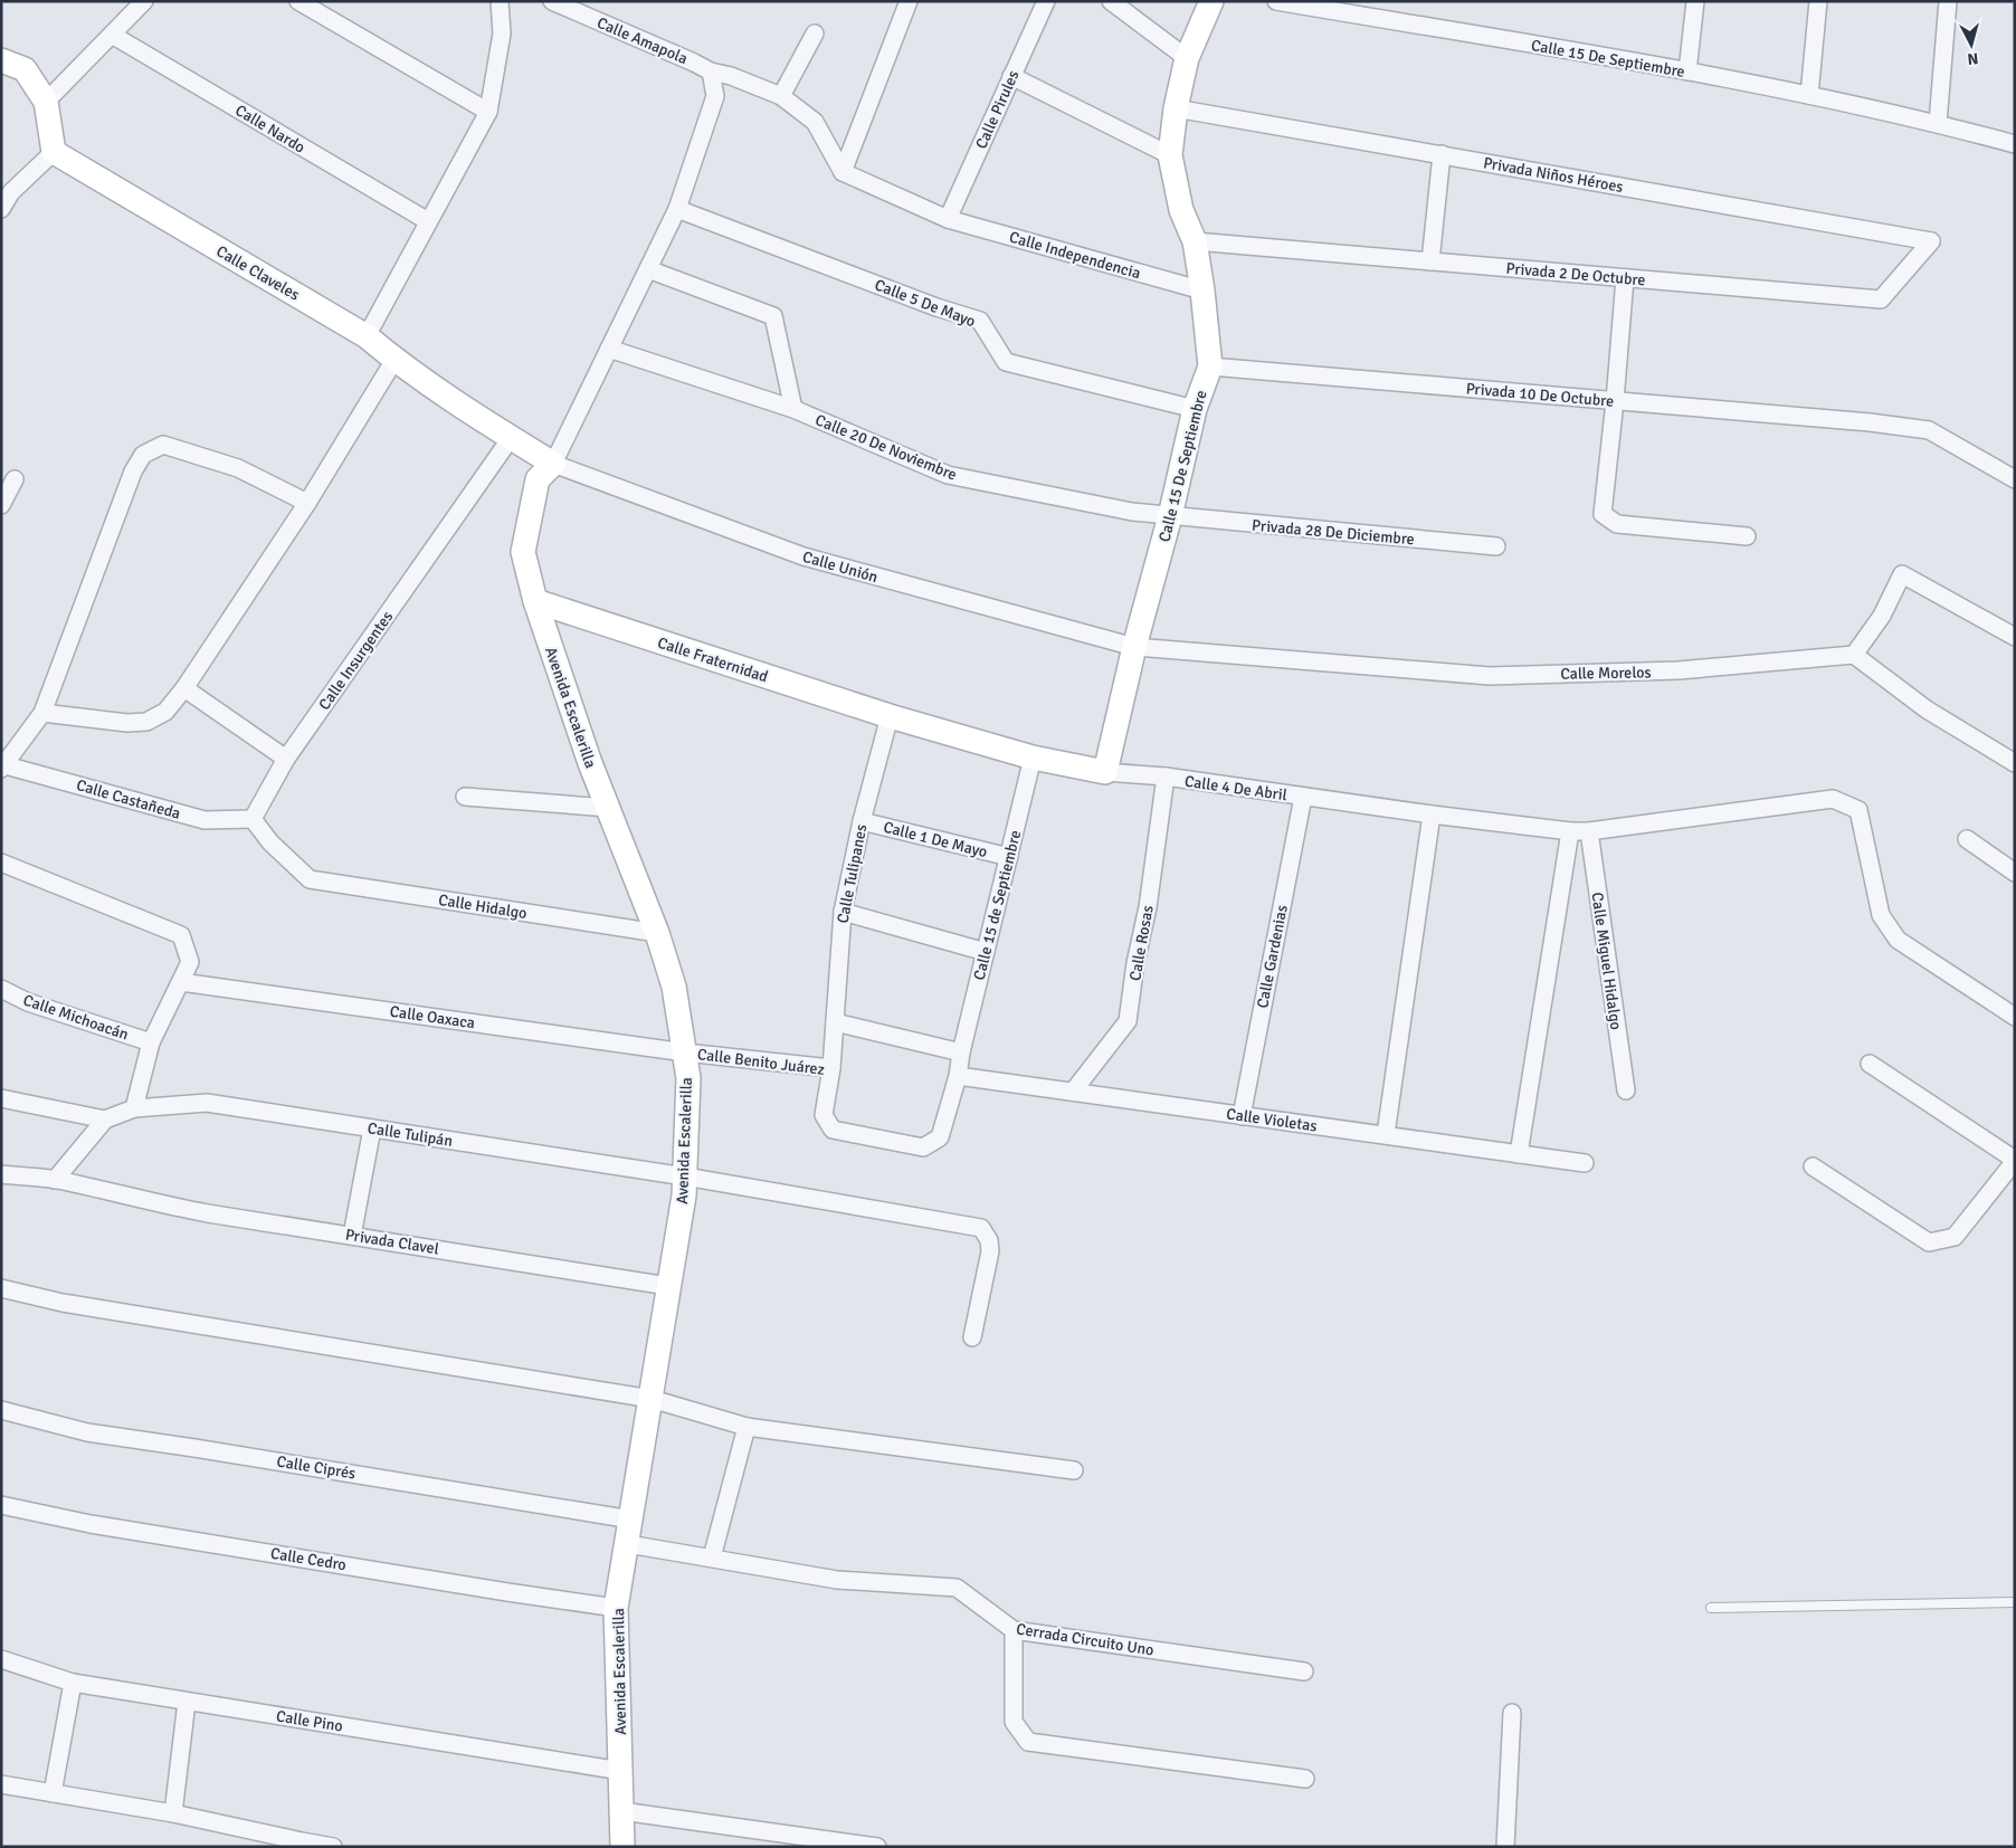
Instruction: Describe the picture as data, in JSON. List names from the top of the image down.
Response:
{
  "streets": {
    "main road": [
      "Calle 15 De Septiembre",
      "Calle Claveles",
      "Calle Fraternidad",
      "Avenida Escalerilla",
      "Calle 4 De Abril"
    ],
    "street": [
      "Calle Amapola",
      "Calle Pirules",
      "Calle Nardo",
      "Privada Niños Héroes",
      "Calle Independencia",
      "Privada 2 De Octubre",
      "Calle 5 De Mayo",
      "Privada 10 De Octubre",
      "Calle 20 De Noviembre",
      "Privada 28 De Diciembre",
      "Calle Unión",
      "Calle Insurgentes",
      "Calle Morelos",
      "Calle Castañeda",
      "Calle 1 De Mayo",
      "Calle Tulipanes",
      "Calle 15 de Septiembre",
      "Calle Hidalgo",
      "Calle Rosas",
      "Calle Gardenias",
      "Calle Miguel Hidalgo",
      "Calle Michoacán",
      "Calle Oaxaca",
      "Calle Benito Juárez",
      "Calle Violetas",
      "Calle Tulipán",
      "Privada Clavel",
      "Calle Ciprés",
      "Calle Cedro",
      "Cerrada Circuito Uno",
      "Calle Pino"
    ]
  },
  "crossings": [
    ["Calle Amapola", "Calle Independencia"],
    ["Calle 15 De Septiembre", "Privada Niños Héroes"],
    ["Calle 15 De Septiembre", "Calle Independencia"],
    ["Calle 15 De Septiembre", "Privada 2 De Octubre"],
    ["Calle 15 De Septiembre", "Calle 5 De Mayo"],
    ["Calle 15 De Septiembre", "Privada 10 De Octubre"],
    ["Calle 15 De Septiembre", "Calle 20 De Noviembre"],
    ["Calle 15 De Septiembre", "Privada 28 De Diciembre"],
    ["Calle 15 De Septiembre", "Calle Unión"],
    ["Calle 15 De Septiembre", "Calle Morelos"],
    ["Calle 15 De Septiembre", "Calle 4 De Abril"],
    ["Calle Pirules", "Calle Independencia"],
    ["Privada Niños Héroes", "Privada 2 De Octubre"],
    ["Calle Claveles", "Calle Unión"],
    ["Calle Claveles", "Calle Insurgentes"],
    ["Calle Claveles", "Avenida Escalerilla"],
    ["Calle 20 De Noviembre", "Privada 28 De Diciembre"],
    ["Calle Unión", "Calle Morelos"],
    ["Calle Unión", "Avenida Escalerilla"],
    ["Calle Fraternidad", "Avenida Escalerilla"],
    ["Calle Fraternidad", "Calle 4 De Abril"],
    ["Calle Fraternidad", "Calle Tulipanes"],
    ["Calle Insurgentes", "Calle Castañeda"],
    ["Calle Insurgentes", "Calle Hidalgo"],
    ["Avenida Escalerilla", "Calle Hidalgo"],
    ["Avenida Escalerilla", "Calle Oaxaca"],
    ["Avenida Escalerilla", "Calle Benito Juárez"],
    ["Avenida Escalerilla", "Calle Tulipán"],
    ["Avenida Escalerilla", "Privada Clavel"],
    ["Avenida Escalerilla", "Calle Ciprés"],
    ["Avenida Escalerilla", "Calle Cedro"],
    ["Avenida Escalerilla", "Cerrada Circuito Uno"],
    ["Avenida Escalerilla", "Calle Pino"],
    ["Calle 4 De Abril", "Calle Tulipanes"],
    ["Calle 4 De Abril", "Calle 15 de Septiembre"],
    ["Calle 4 De Abril", "Calle Rosas"],
    ["Calle 4 De Abril", "Calle Gardenias"],
    ["Calle 4 De Abril", "Calle Miguel Hidalgo"],
    ["Calle Castañeda", "Calle Hidalgo"],
    ["Calle 1 De Mayo", "Calle Tulipanes"],
    ["Calle 1 De Mayo", "Calle 15 de Septiembre"],
    ["Calle Tulipanes", "Calle Benito Juárez"],
    ["Calle Rosas", "Calle Violetas"],
    ["Calle Gardenias", "Calle Violetas"],
    ["Calle Oaxaca", "Calle Benito Juárez"],
    ["Calle Benito Juárez", "Calle Violetas"]
  ],
  "north": "bottom"
}
